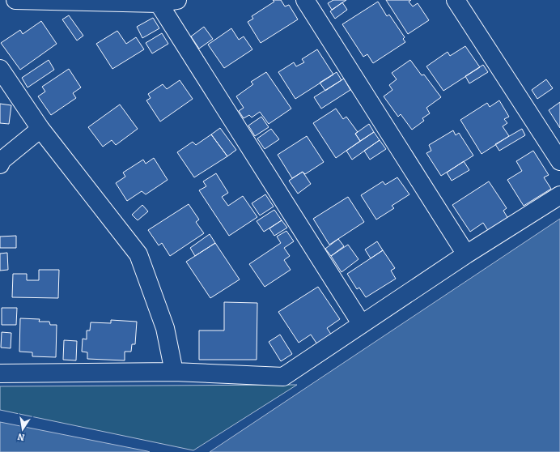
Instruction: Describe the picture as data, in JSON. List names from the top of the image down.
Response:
{
  "north": "bottom"
}
